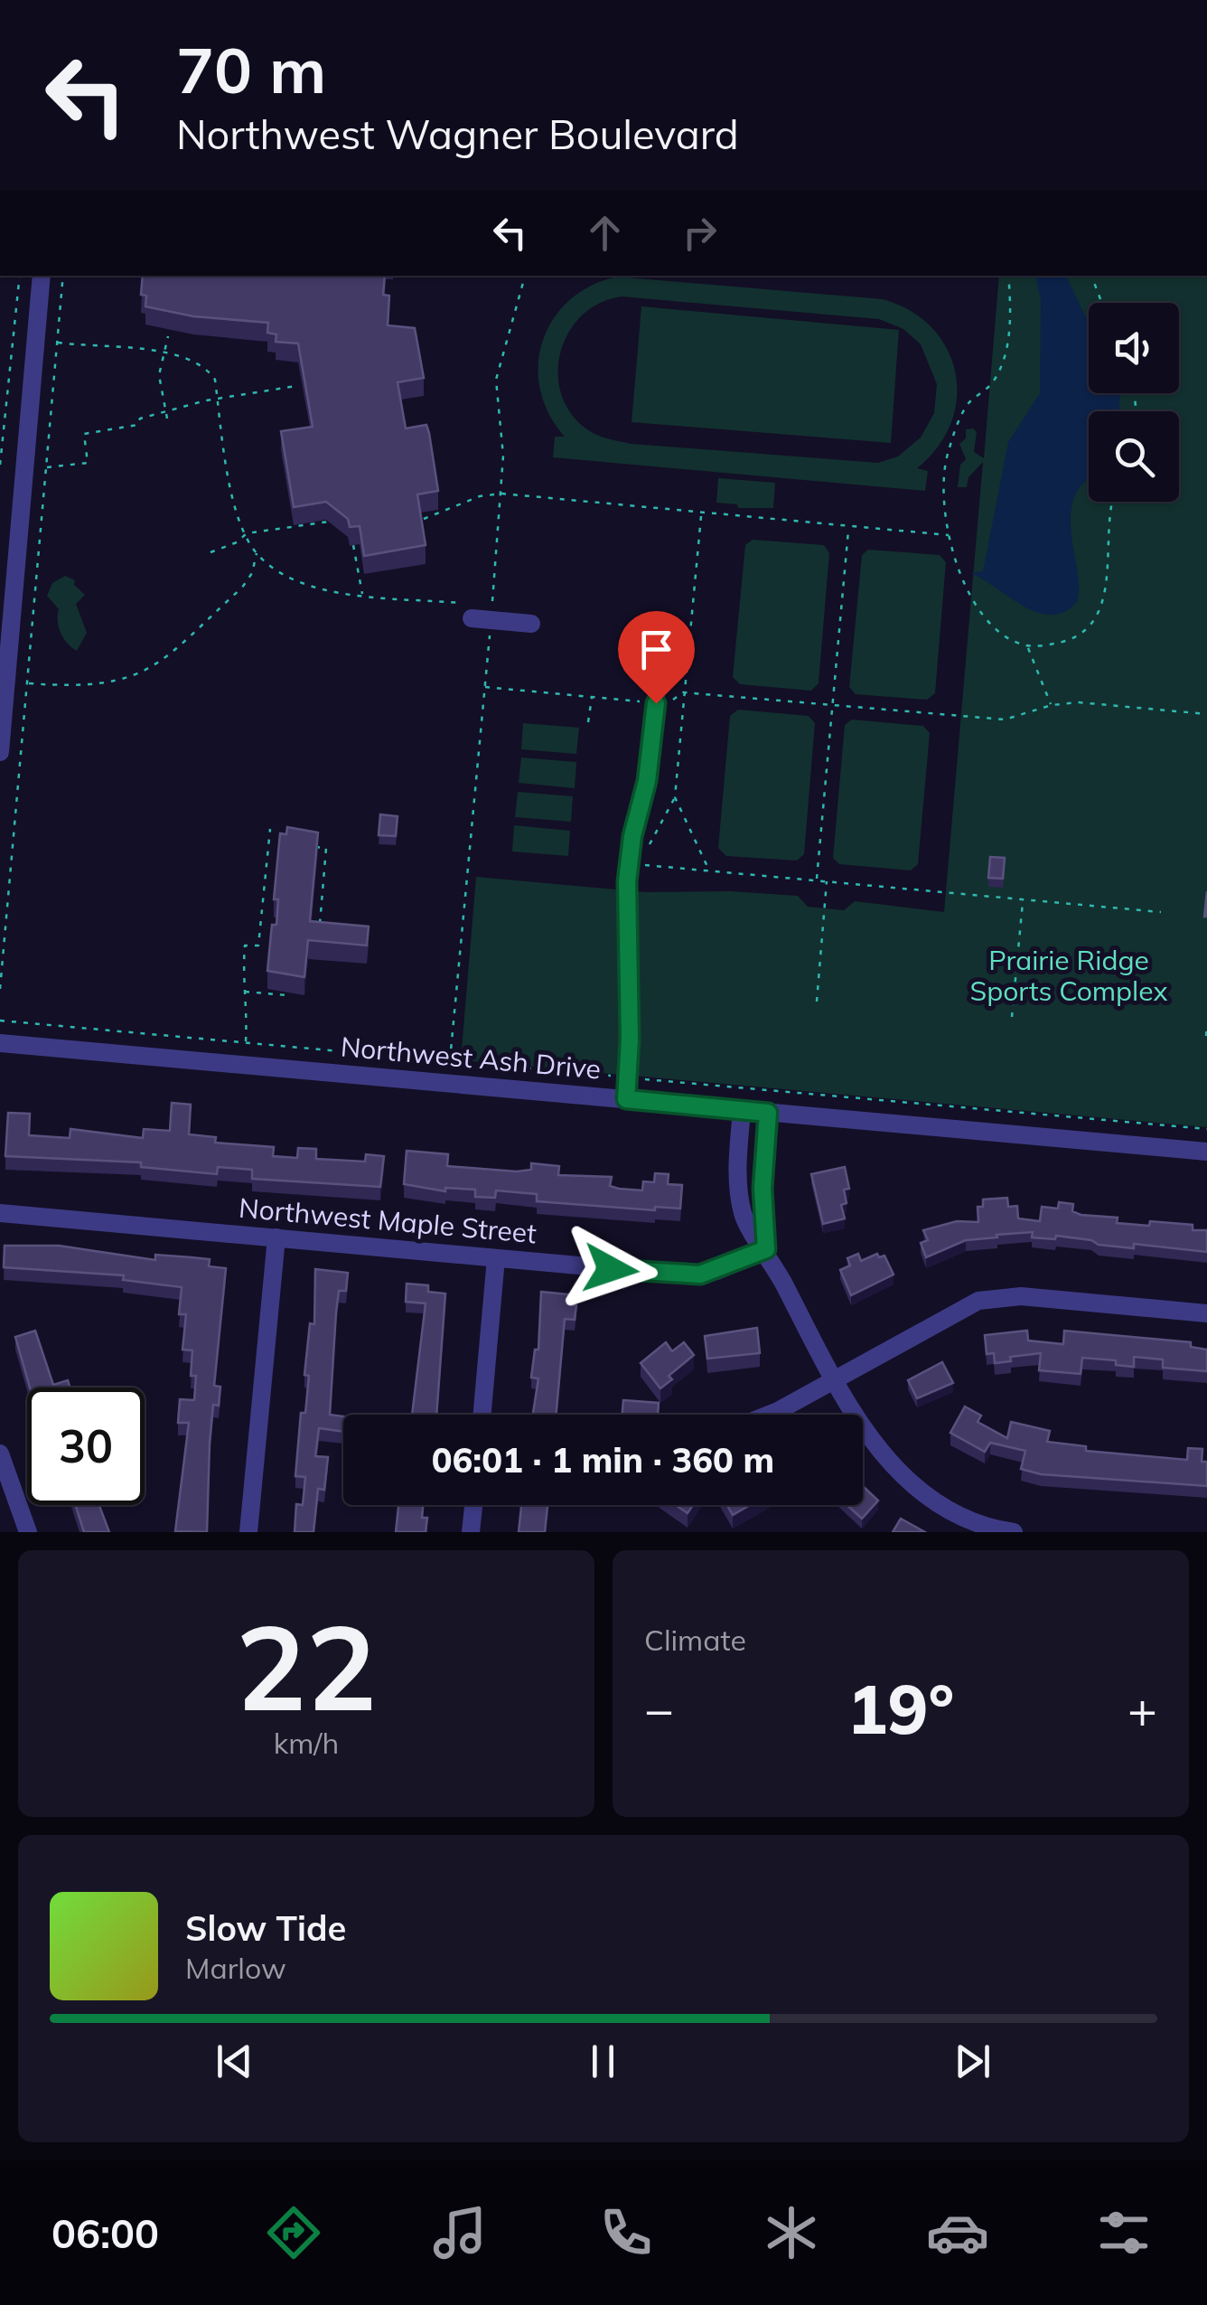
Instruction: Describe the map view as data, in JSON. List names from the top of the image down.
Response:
{
  "streets": {
    "street": ["Northwest Ash Drive", "Northwest Maple Street"]
  },
  "parks": ["Prairie Ridge Sports Complex"],
  "page": {
    "turn": ["70 m", "Northwest Wagner Boulevard"],
    "limit": "30",
    "trip": "06:01 · 1 min · 360 m",
    "tile": [
      ["22", "km/h"],
      "Climate"
    ],
    "heat": ["−", "19°", "+"],
    "song": ["Slow Tide", "Marlow"],
    "tabs": "06:00"
  }
}
